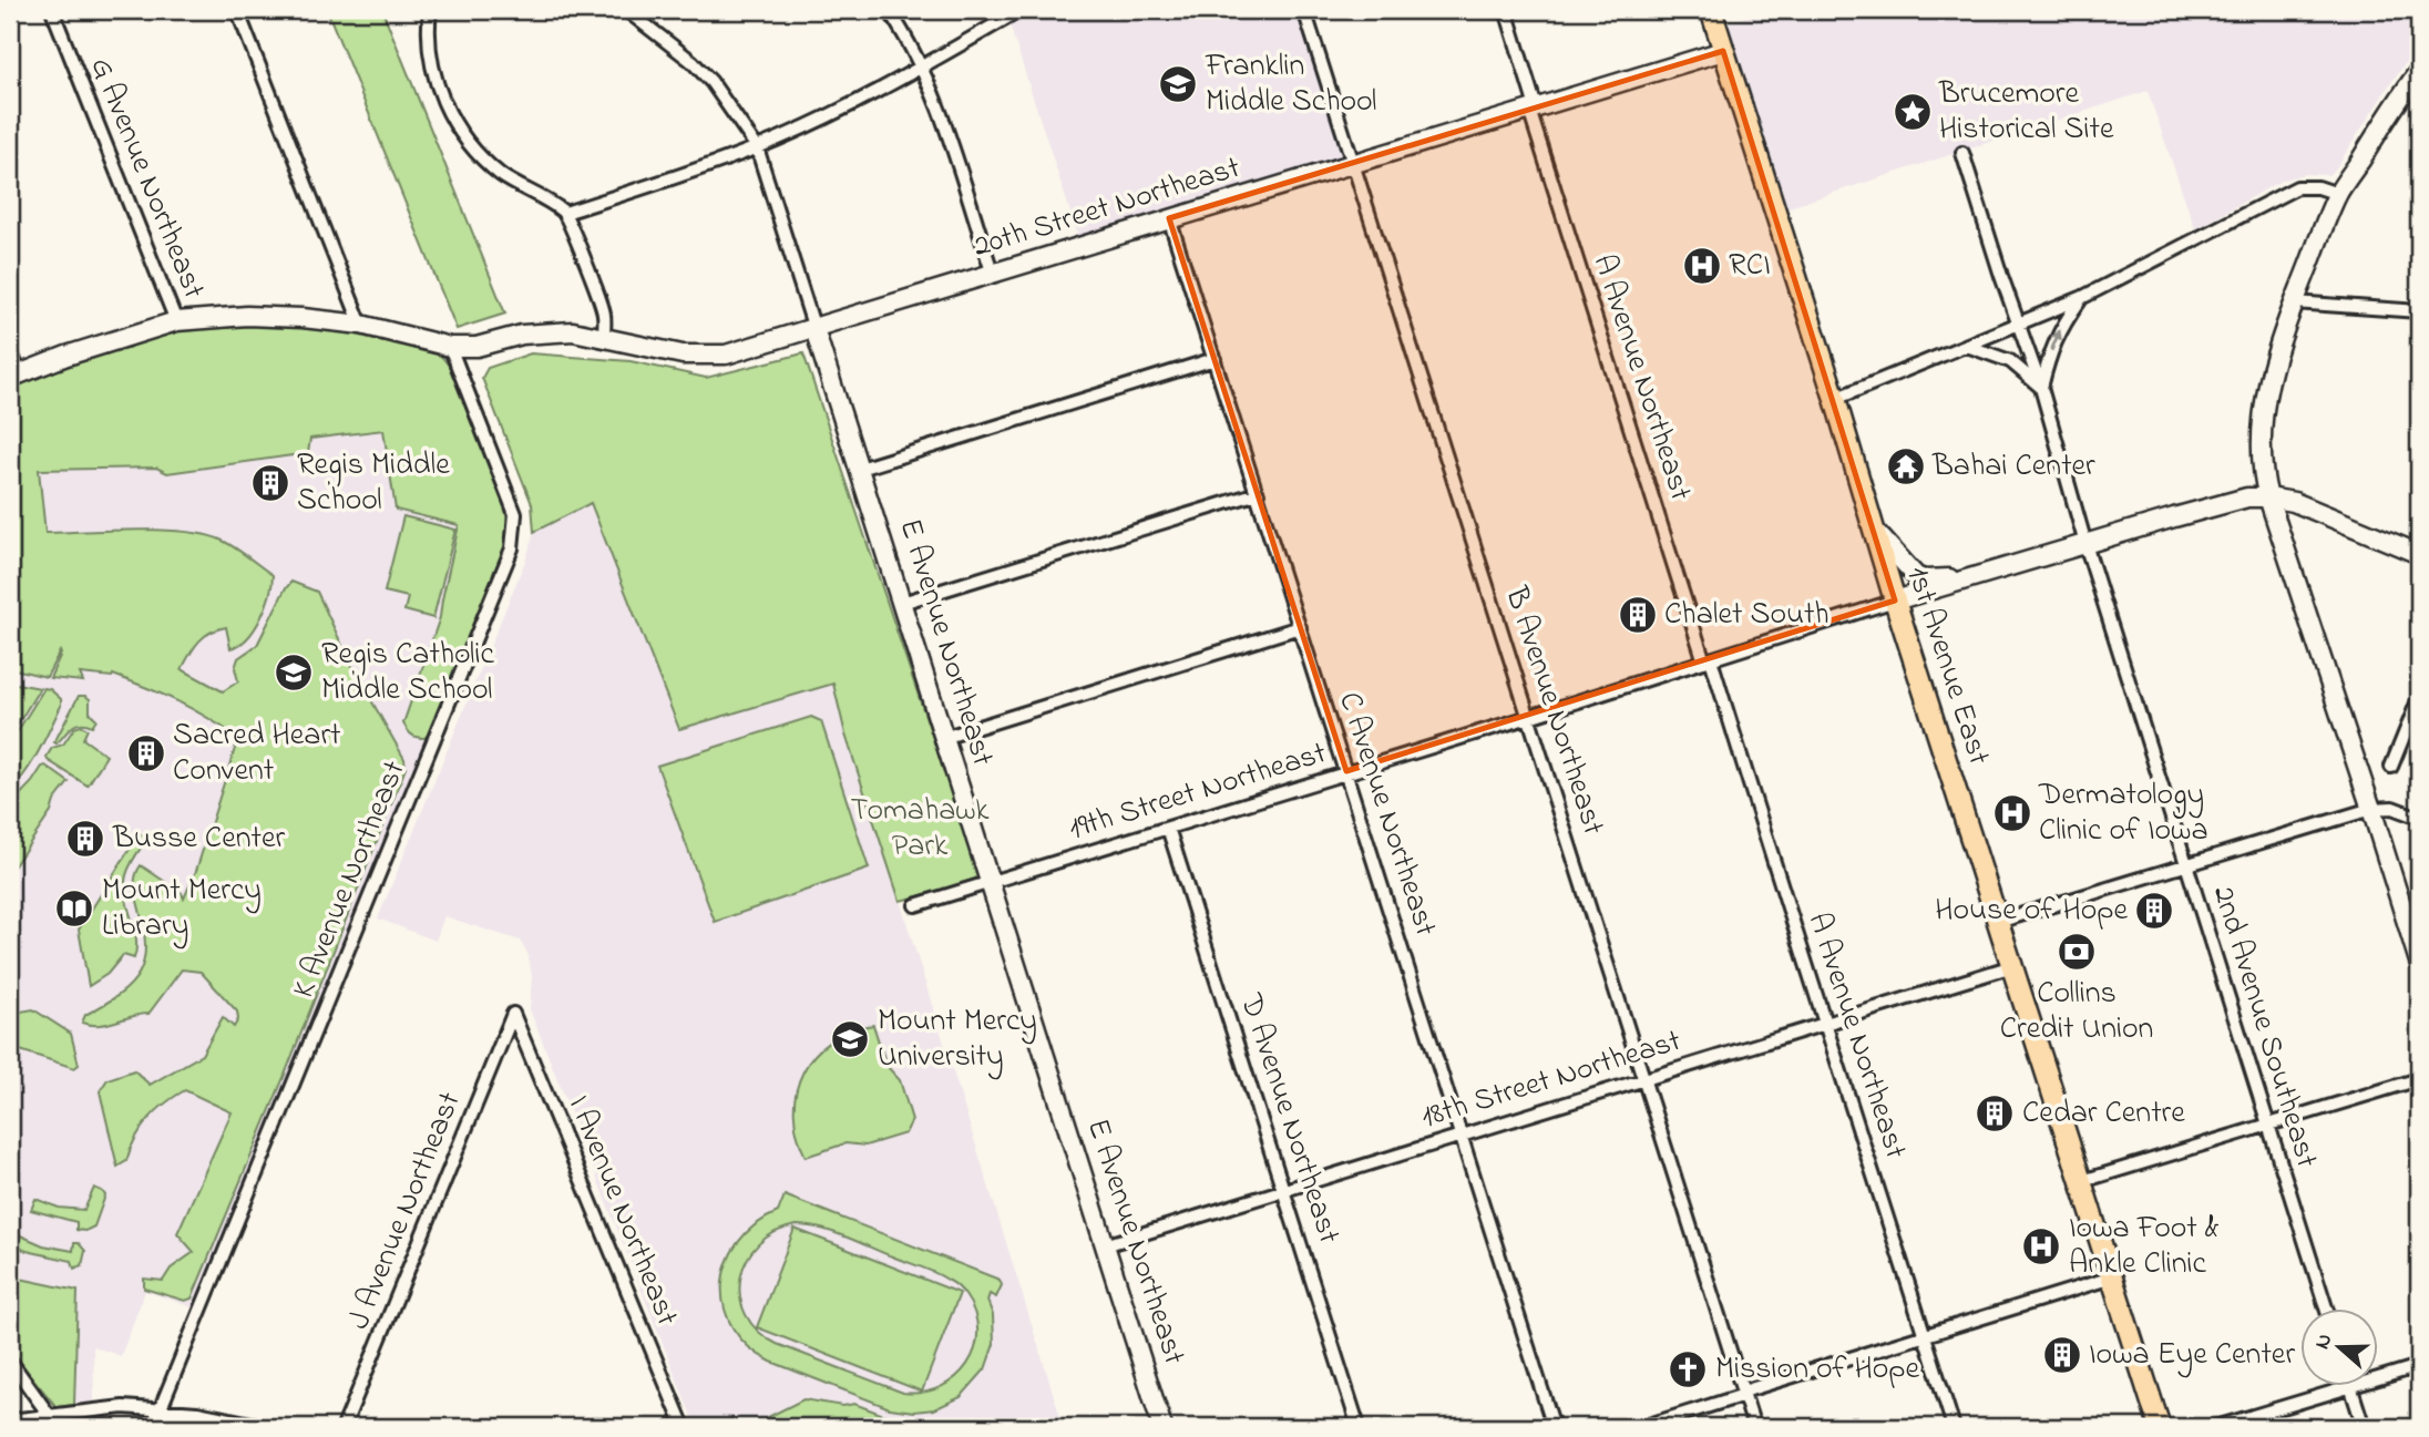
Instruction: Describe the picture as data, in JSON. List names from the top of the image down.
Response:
{
  "streets": {
    "main road": ["1st Avenue East"],
    "street": [
      "G Avenue Northeast",
      "20th Street Northeast",
      "A Avenue Northeast",
      "E Avenue Northeast",
      "B Avenue Northeast",
      "19th Street Northeast",
      "C Avenue Northeast",
      "K Avenue Northeast",
      "2nd Avenue Southeast",
      "18th Street Northeast",
      "D Avenue Northeast",
      "J Avenue Northeast",
      "I Avenue Northeast"
    ]
  },
  "crossings": [
    ["G Avenue Northeast", "20th Street Northeast"],
    ["20th Street Northeast", "A Avenue Northeast"],
    ["20th Street Northeast", "E Avenue Northeast"],
    ["20th Street Northeast", "1st Avenue East"],
    ["20th Street Northeast", "B Avenue Northeast"],
    ["20th Street Northeast", "C Avenue Northeast"],
    ["20th Street Northeast", "K Avenue Northeast"],
    ["A Avenue Northeast", "19th Street Northeast"],
    ["A Avenue Northeast", "18th Street Northeast"],
    ["E Avenue Northeast", "19th Street Northeast"],
    ["E Avenue Northeast", "18th Street Northeast"],
    ["1st Avenue East", "19th Street Northeast"],
    ["1st Avenue East", "2nd Avenue Southeast"],
    ["1st Avenue East", "18th Street Northeast"],
    ["B Avenue Northeast", "19th Street Northeast"],
    ["B Avenue Northeast", "18th Street Northeast"],
    ["19th Street Northeast", "C Avenue Northeast"],
    ["19th Street Northeast", "D Avenue Northeast"],
    ["C Avenue Northeast", "18th Street Northeast"],
    ["18th Street Northeast", "D Avenue Northeast"],
    ["J Avenue Northeast", "I Avenue Northeast"]
  ],
  "parks": ["Tomahawk Park"],
  "places": {
    "school or university": ["Franklin Middle School", "Regis Catholic Middle School", "Mount Mercy University"],
    "place": ["Brucemore Historical Site"],
    "hospital": ["RCI", "Dermatology Clinic of Iowa", "Iowa Foot & Ankle Clinic"],
    "temple": ["Bahai Center"],
    "building": [
      "Regis Middle School",
      "Chalet South",
      "Sacred Heart Convent",
      "Busse Center",
      "House of Hope",
      "Cedar Centre",
      "Iowa Eye Center"
    ],
    "library": ["Mount Mercy Library"],
    "bank": ["Collins Credit Union"],
    "church": ["Mission of Hope"]
  },
  "north": "left"
}
